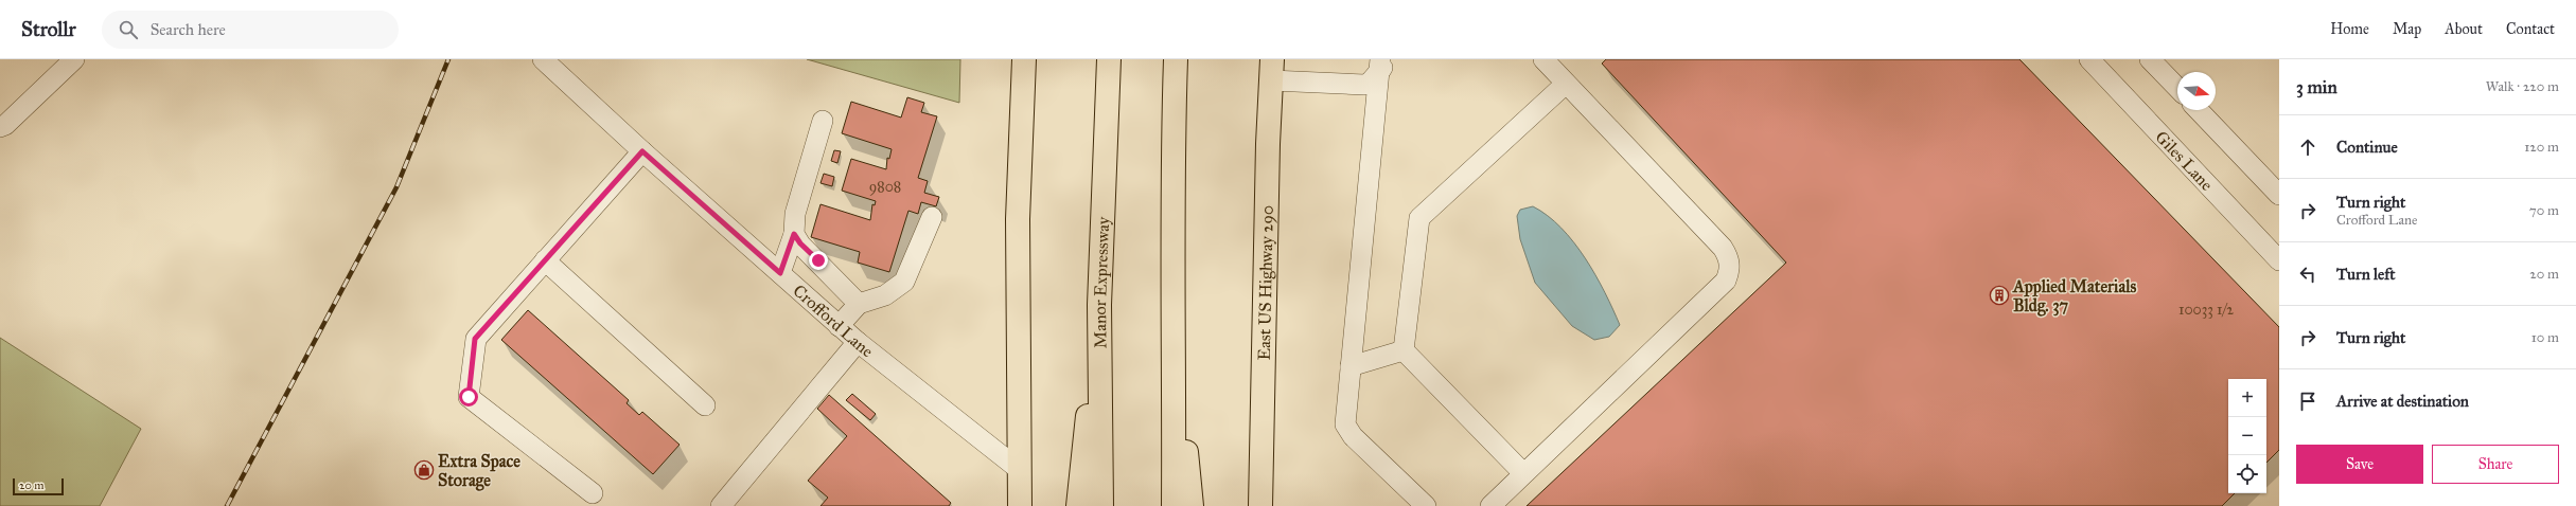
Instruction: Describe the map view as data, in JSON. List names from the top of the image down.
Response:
{
  "streets": {
    "main road": ["Manor Expressway", "East US Highway 290"],
    "street": ["Giles Lane", "Crofford Lane"]
  },
  "places": {
    "building": ["Applied Materials Bldg. 37"],
    "shop": ["Extra Space Storage"]
  },
  "house_numbers": ["9808", "10033 1/2"],
  "scale_bar": "20 m",
  "north": "right",
  "page": {
    "header": "Strollr",
    "search": "Search here",
    "nav": [
      "Home",
      "Map",
      "About",
      "Contact"
    ],
    "heading": ["3 min", "Walk · 220 m"],
    "list": [
      ["Continue", "120 m"],
      ["Turn right", "Crofford Lane", "70 m"],
      ["Turn left", "20 m"],
      ["Turn right", "10 m"],
      "Arrive at destination"
    ],
    "map_buttons": ["+", "−"],
    "buttons": ["Save", "Share"],
    "scale": "20 m"
  }
}
